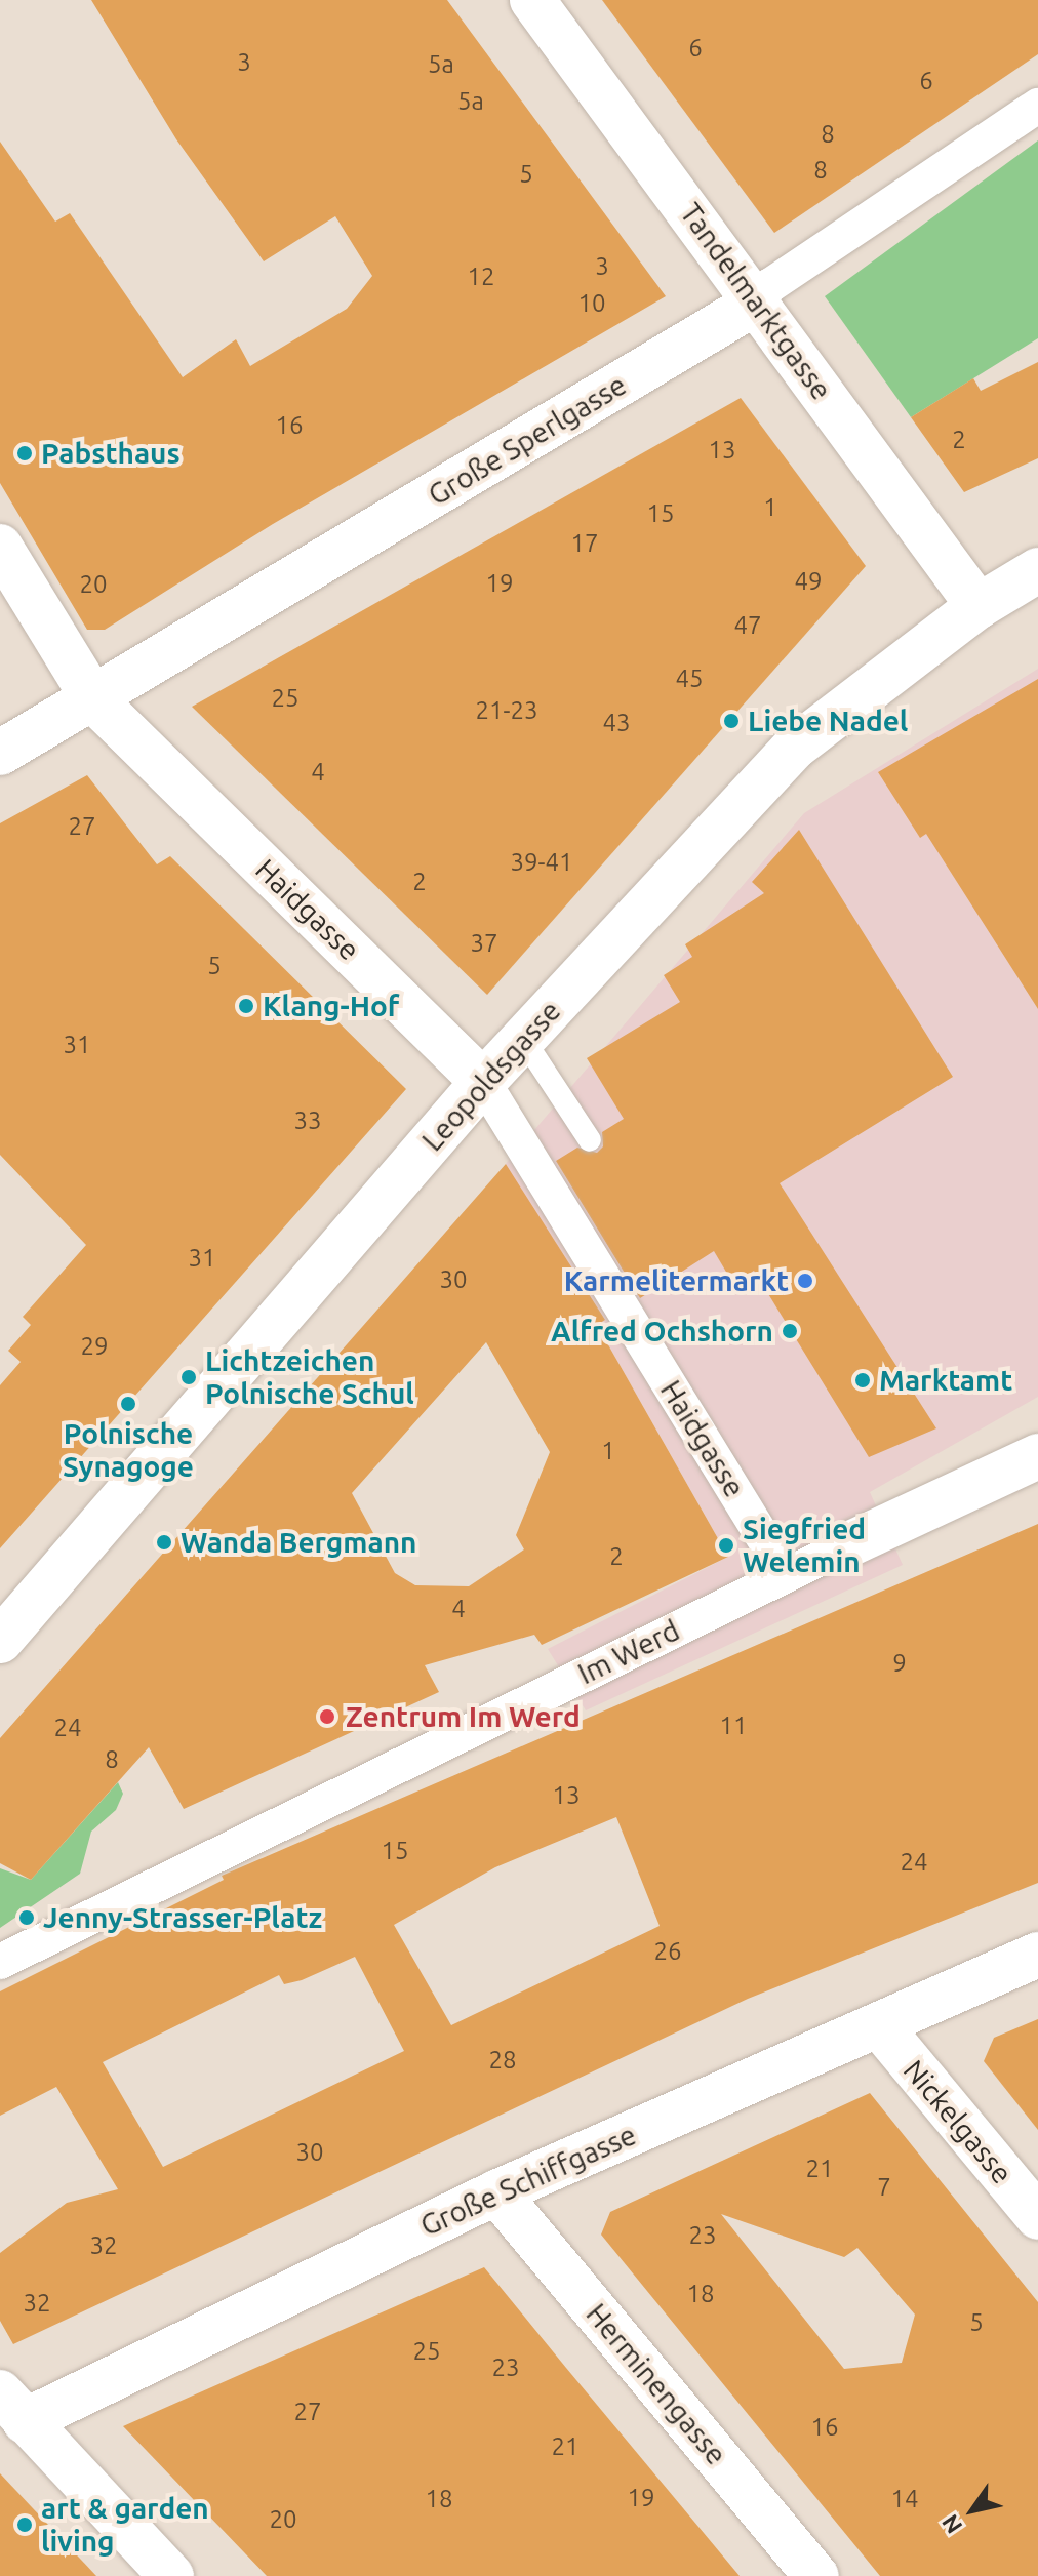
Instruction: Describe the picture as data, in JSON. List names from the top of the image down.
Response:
{
  "streets": {
    "street": [
      "Tandelmarktgasse",
      "Große Sperlgasse",
      "Haidgasse",
      "Leopoldsgasse",
      "Im Werd",
      "Nickelgasse",
      "Große Schiffgasse",
      "Herminengasse"
    ]
  },
  "crossings": [
    ["Tandelmarktgasse", "Große Sperlgasse"],
    ["Tandelmarktgasse", "Leopoldsgasse"],
    ["Große Sperlgasse", "Haidgasse"],
    ["Haidgasse", "Leopoldsgasse"],
    ["Haidgasse", "Im Werd"],
    ["Nickelgasse", "Große Schiffgasse"],
    ["Große Schiffgasse", "Herminengasse"]
  ],
  "places": [
    "Pabsthaus",
    "Liebe Nadel",
    "Klang-Hof",
    "Karmelitermarkt",
    "Alfred Ochshorn",
    "Lichtzeichen Polnische Schul",
    "Marktamt",
    "Polnische Synagoge",
    "Wanda Bergmann",
    "Siegfried Welemin",
    "Zentrum Im Werd",
    "Jenny-Strasser-Platz",
    "art & garden living"
  ],
  "house_numbers": [
    "6",
    "3",
    "5a",
    "6",
    "5a",
    "8",
    "8",
    "5",
    "3",
    "12",
    "10",
    "16",
    "2",
    "13",
    "1",
    "15",
    "17",
    "49",
    "19",
    "20",
    "47",
    "45",
    "25",
    "21-23",
    "43",
    "4",
    "27",
    "39-41",
    "2",
    "37",
    "5",
    "31",
    "33",
    "31",
    "30",
    "29",
    "1",
    "2",
    "4",
    "9",
    "11",
    "24",
    "8",
    "13",
    "15",
    "24",
    "26",
    "28",
    "30",
    "21",
    "7",
    "23",
    "32",
    "18",
    "32",
    "5",
    "25",
    "23",
    "27",
    "16",
    "21",
    "19",
    "18",
    "14",
    "20"
  ],
  "north": "bottom left"
}
